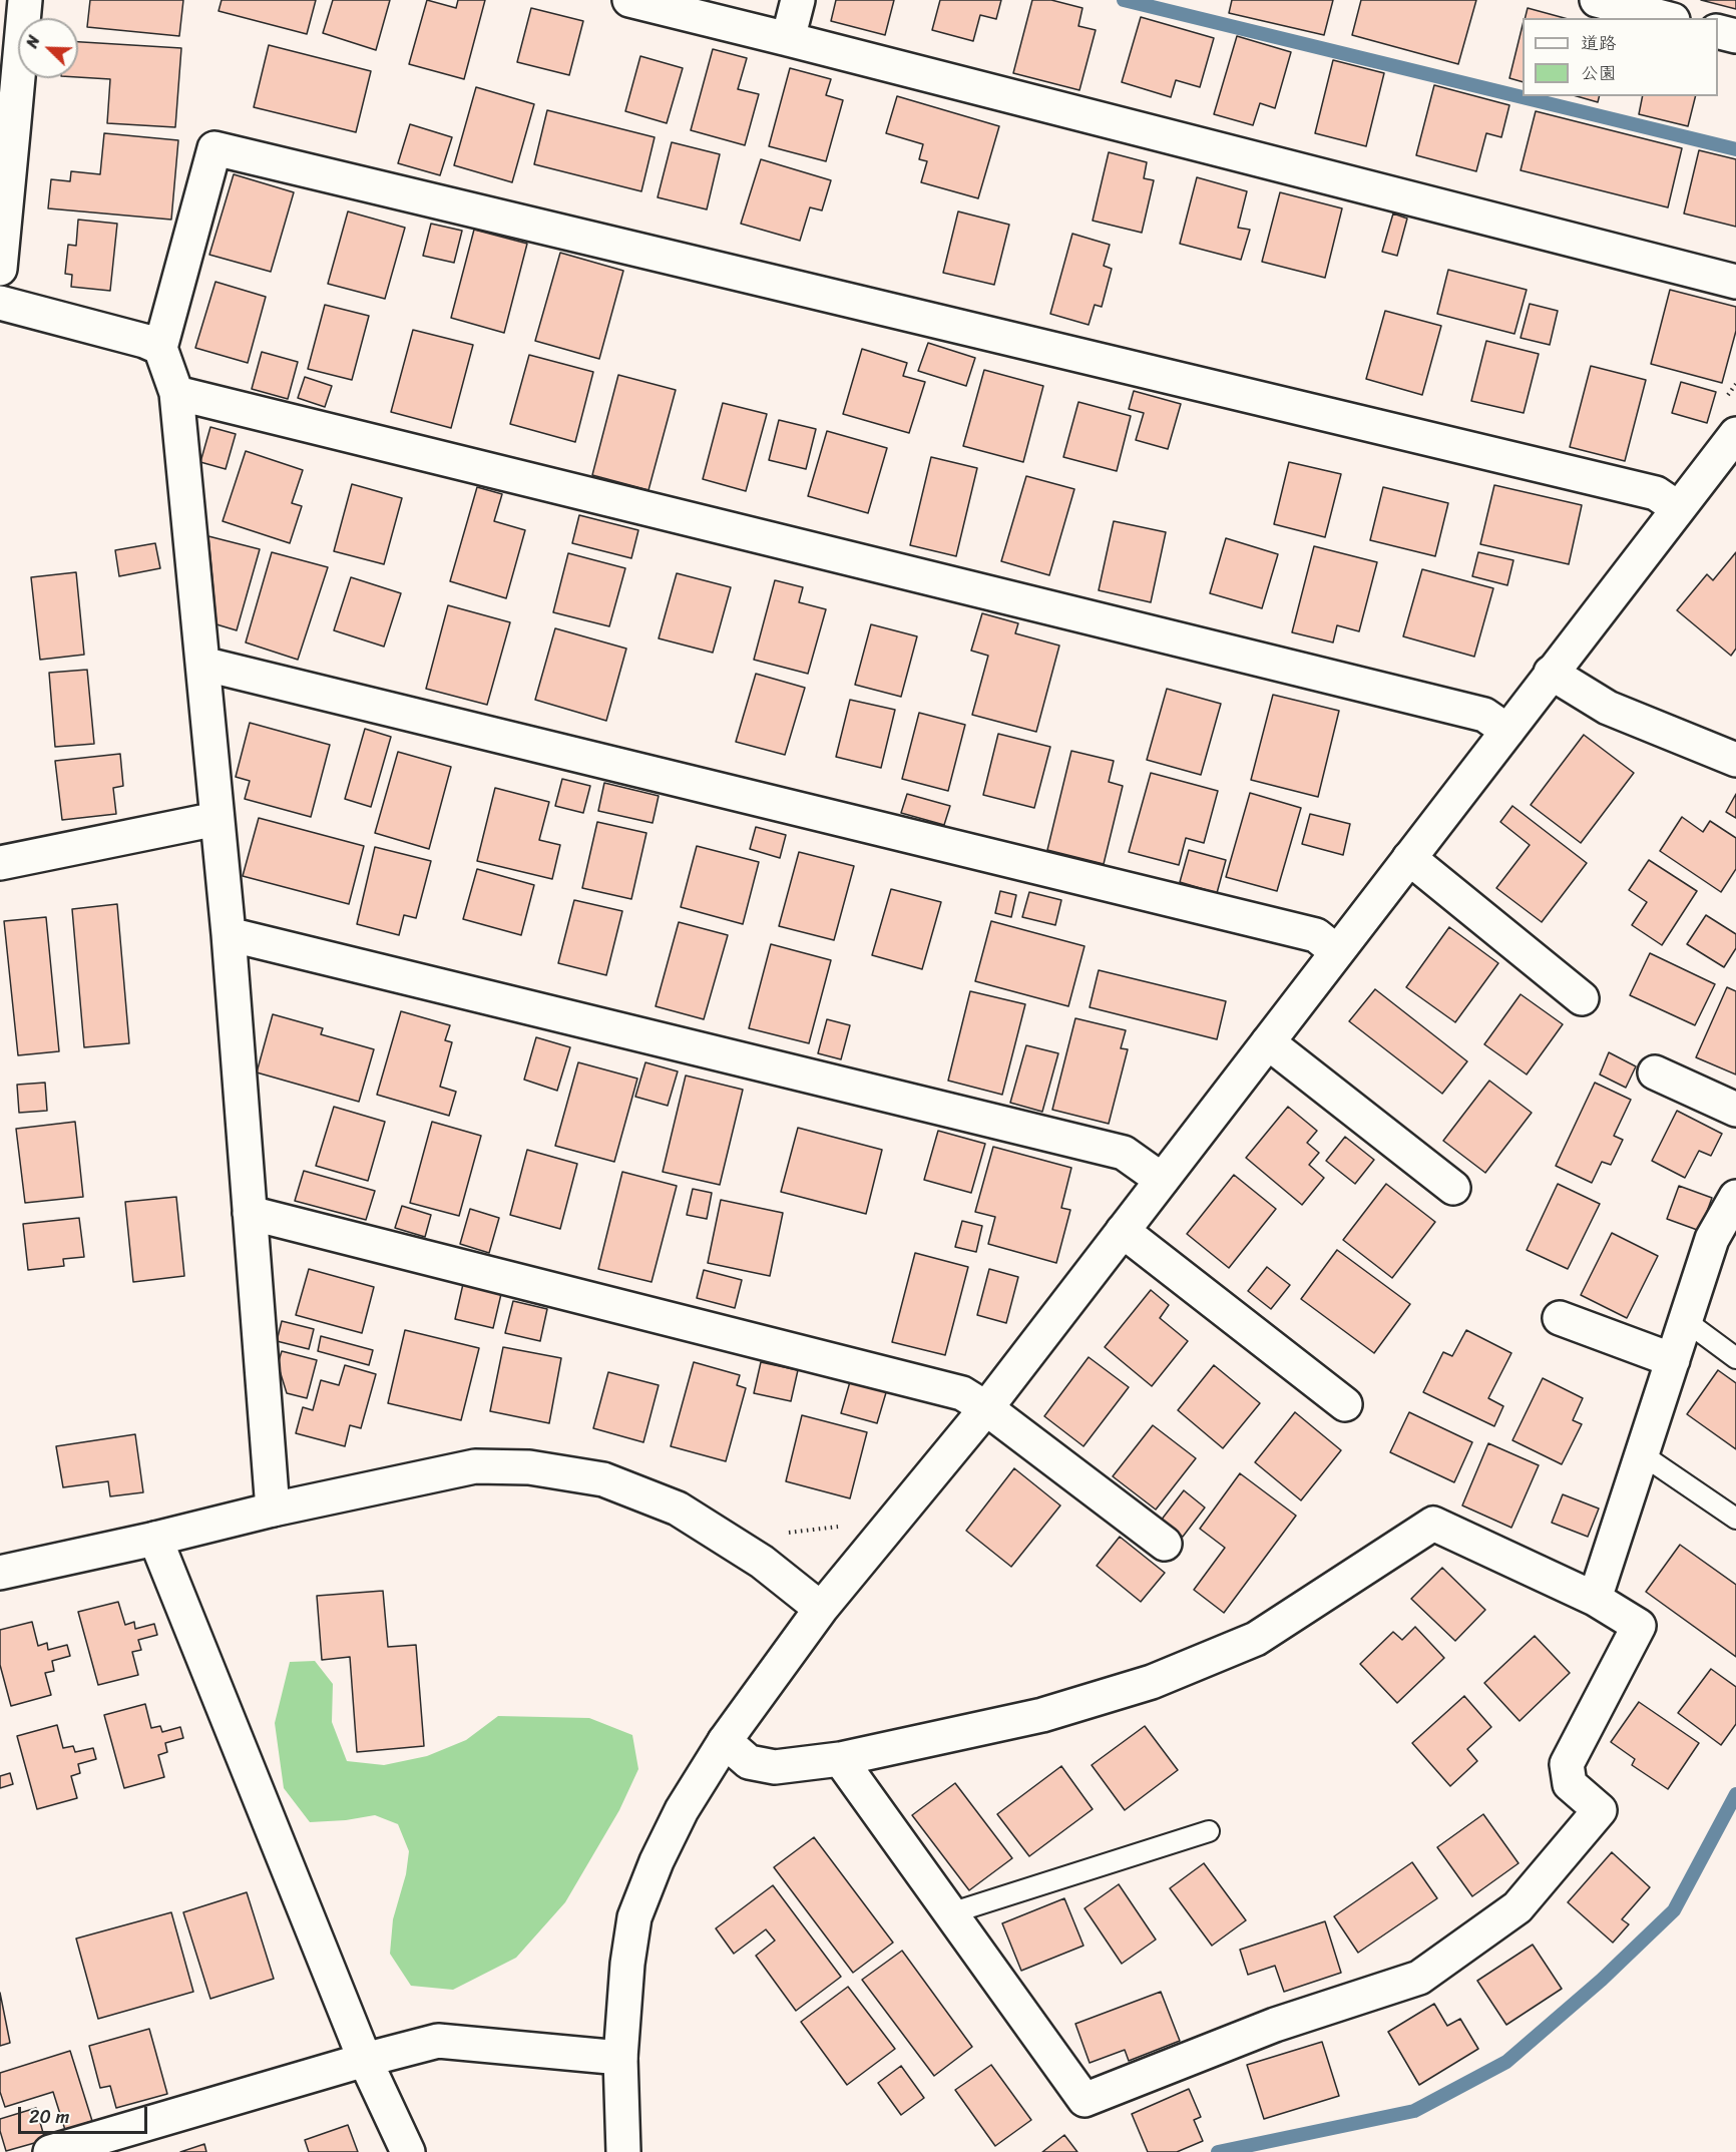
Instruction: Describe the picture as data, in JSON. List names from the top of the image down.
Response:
{
  "legend": ["道路", "公園"],
  "scale_bar": "20 m",
  "north": "top left"
}
